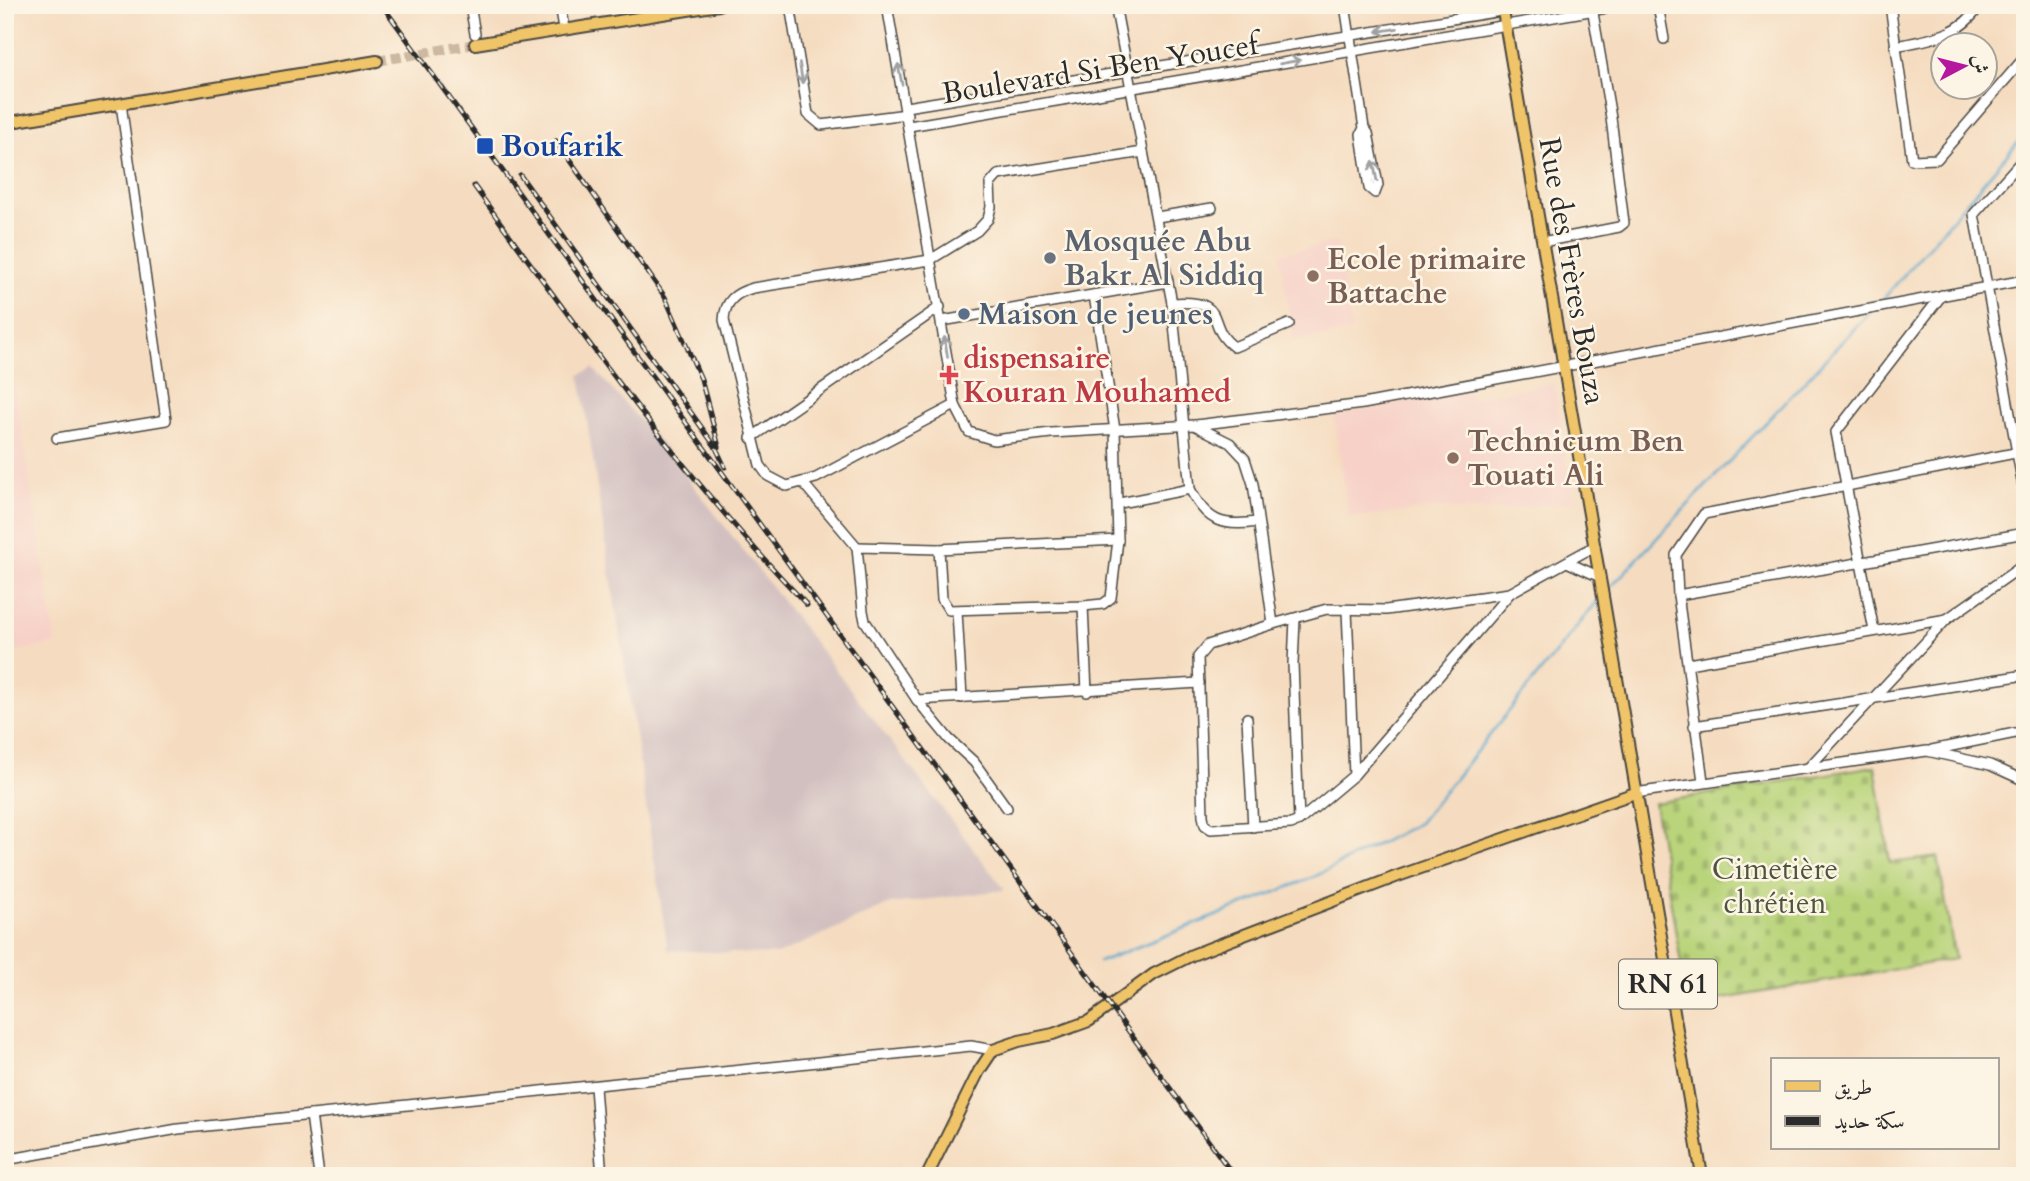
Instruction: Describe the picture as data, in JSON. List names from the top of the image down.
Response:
{
  "streets": {
    "main road": ["Rue des Frères Bouza", "RN 61"],
    "street": ["Boulevard Si Ben Youcef"]
  },
  "crossings": [
    ["Boulevard Si Ben Youcef", "Rue des Frères Bouza"],
    ["Rue des Frères Bouza", "RN 61"]
  ],
  "parks": ["Cimetière chrétien"],
  "places": {
    "transit": ["Boufarik"],
    "other": [
      "Mosquée Abu Bakr Al Siddiq",
      "Ecole primaire Battache",
      "Maison de jeunes",
      "Technicum Ben Touati Ali"
    ],
    "health": ["dispensaire Kouran Mouhamed"]
  },
  "legend": ["طريق", "سكة حديد"],
  "north": "right"
}
